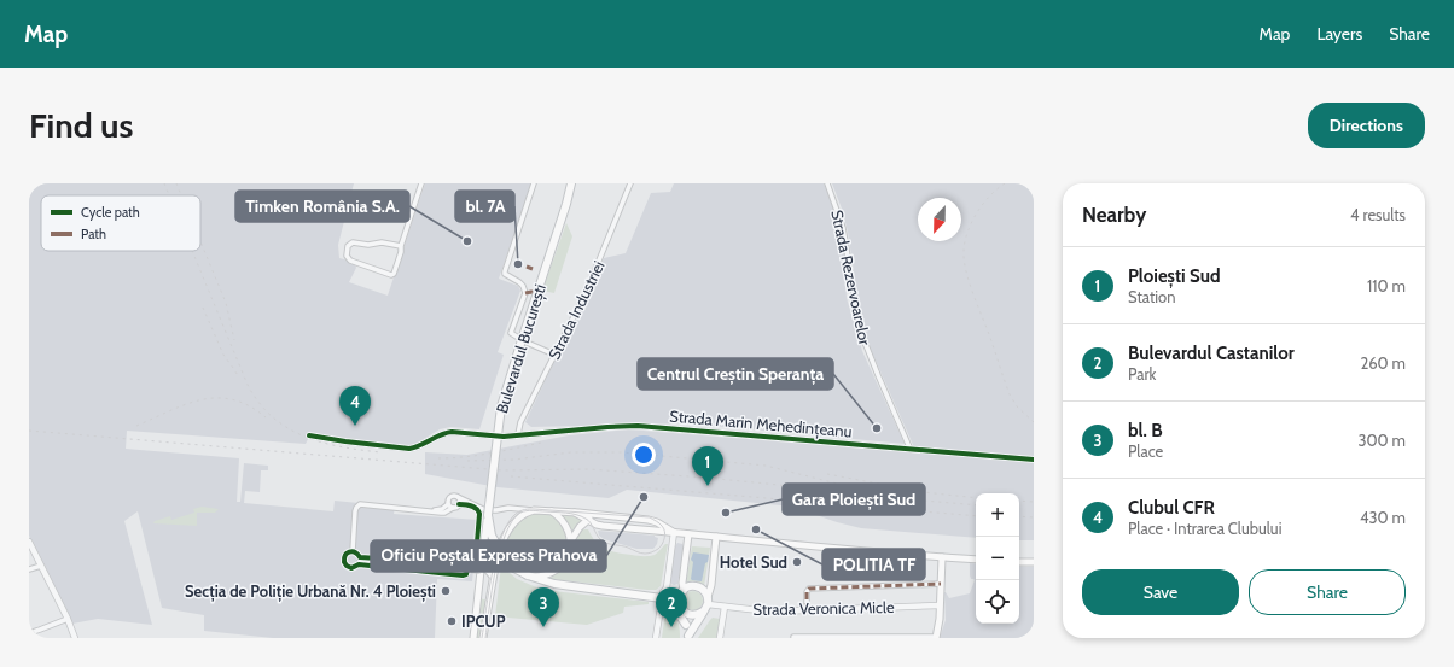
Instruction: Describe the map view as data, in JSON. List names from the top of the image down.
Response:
{
  "streets": {
    "main road": ["Bulevardul București"],
    "street": [
      "Strada Rezervoarelor",
      "Strada Industriei",
      "Strada Marin Mehedințeanu",
      "Strada Veronica Micle"
    ]
  },
  "crossings": [
    ["Strada Rezervoarelor", "Strada Marin Mehedințeanu"],
    ["Strada Industriei", "Strada Marin Mehedințeanu"],
    ["Bulevardul București", "Strada Veronica Micle"]
  ],
  "places": [
    "Timken România S.A.",
    "bl. 7A",
    "Centrul Creștin Speranța",
    "Oficiu Poștal Express Prahova",
    "Gara Ploiești Sud",
    "POLITIA TF",
    "Hotel Sud",
    "Secția de Poliție Urbană Nr. 4 Ploiești",
    "IPCUP"
  ],
  "legend": ["Cycle path", "Path"],
  "north": "bottom",
  "page": {
    "header": "Map",
    "nav": ["Map", "Layers", "Share"],
    "buttons": [
      "Directions",
      ["Save", "Share"]
    ],
    "title": "Find us",
    "heading": ["Nearby", "4 results"],
    "list": [
      {
        "mark": "1",
        "name": "Ploiești Sud",
        "note": "Station",
        "value": "110 m"
      },
      {
        "mark": "2",
        "name": "Bulevardul Castanilor",
        "note": "Park",
        "value": "260 m"
      },
      {
        "mark": "3",
        "name": "bl. B",
        "note": "Place",
        "value": "300 m"
      },
      {
        "mark": "4",
        "name": "Clubul CFR",
        "note": "Place · Intrarea Clubului",
        "value": "430 m"
      }
    ],
    "pins": [
      "4",
      "1",
      "2",
      "3"
    ],
    "map_buttons": ["+", "−"]
  }
}
